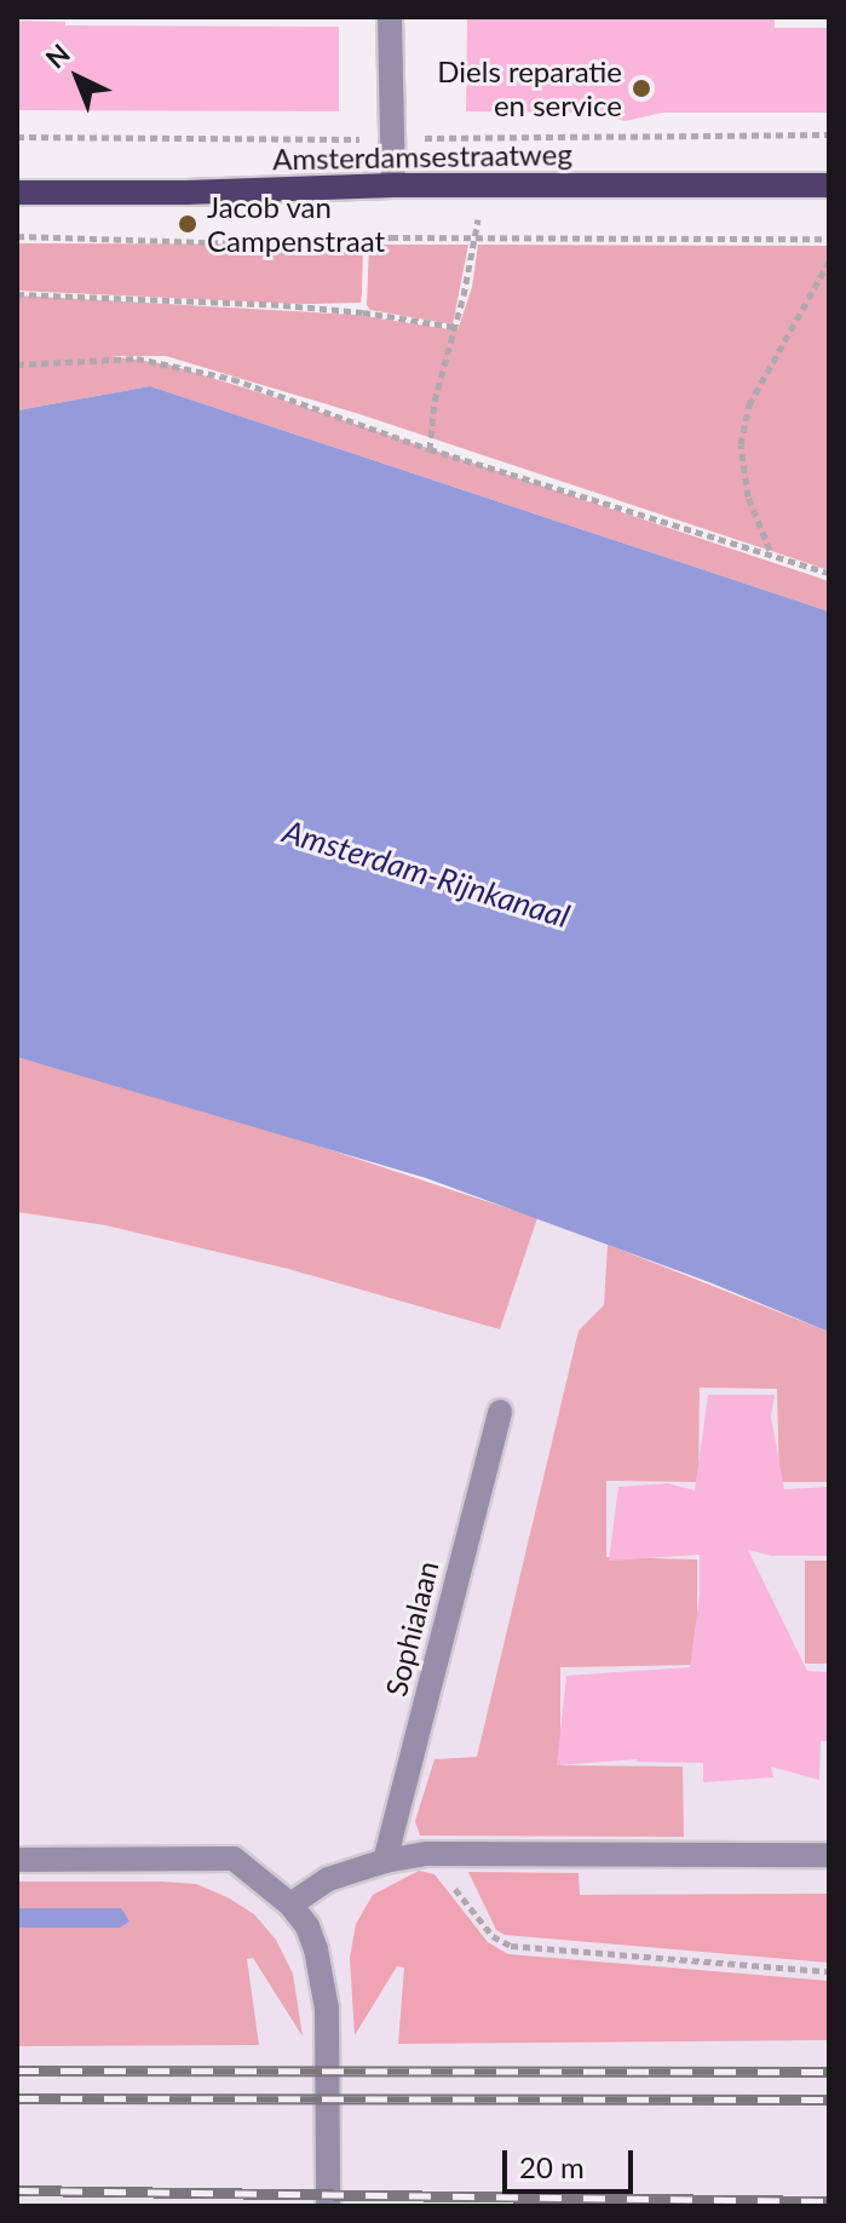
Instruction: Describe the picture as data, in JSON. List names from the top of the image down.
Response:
{
  "streets": {
    "main road": ["Amsterdamsestraatweg"],
    "street": ["Sophialaan"]
  },
  "water": ["Amsterdam-Rijnkanaal"],
  "places": ["Diels reparatie en service", "Jacob van Campenstraat"],
  "scale_bar": "20 m",
  "north": "top left"
}
